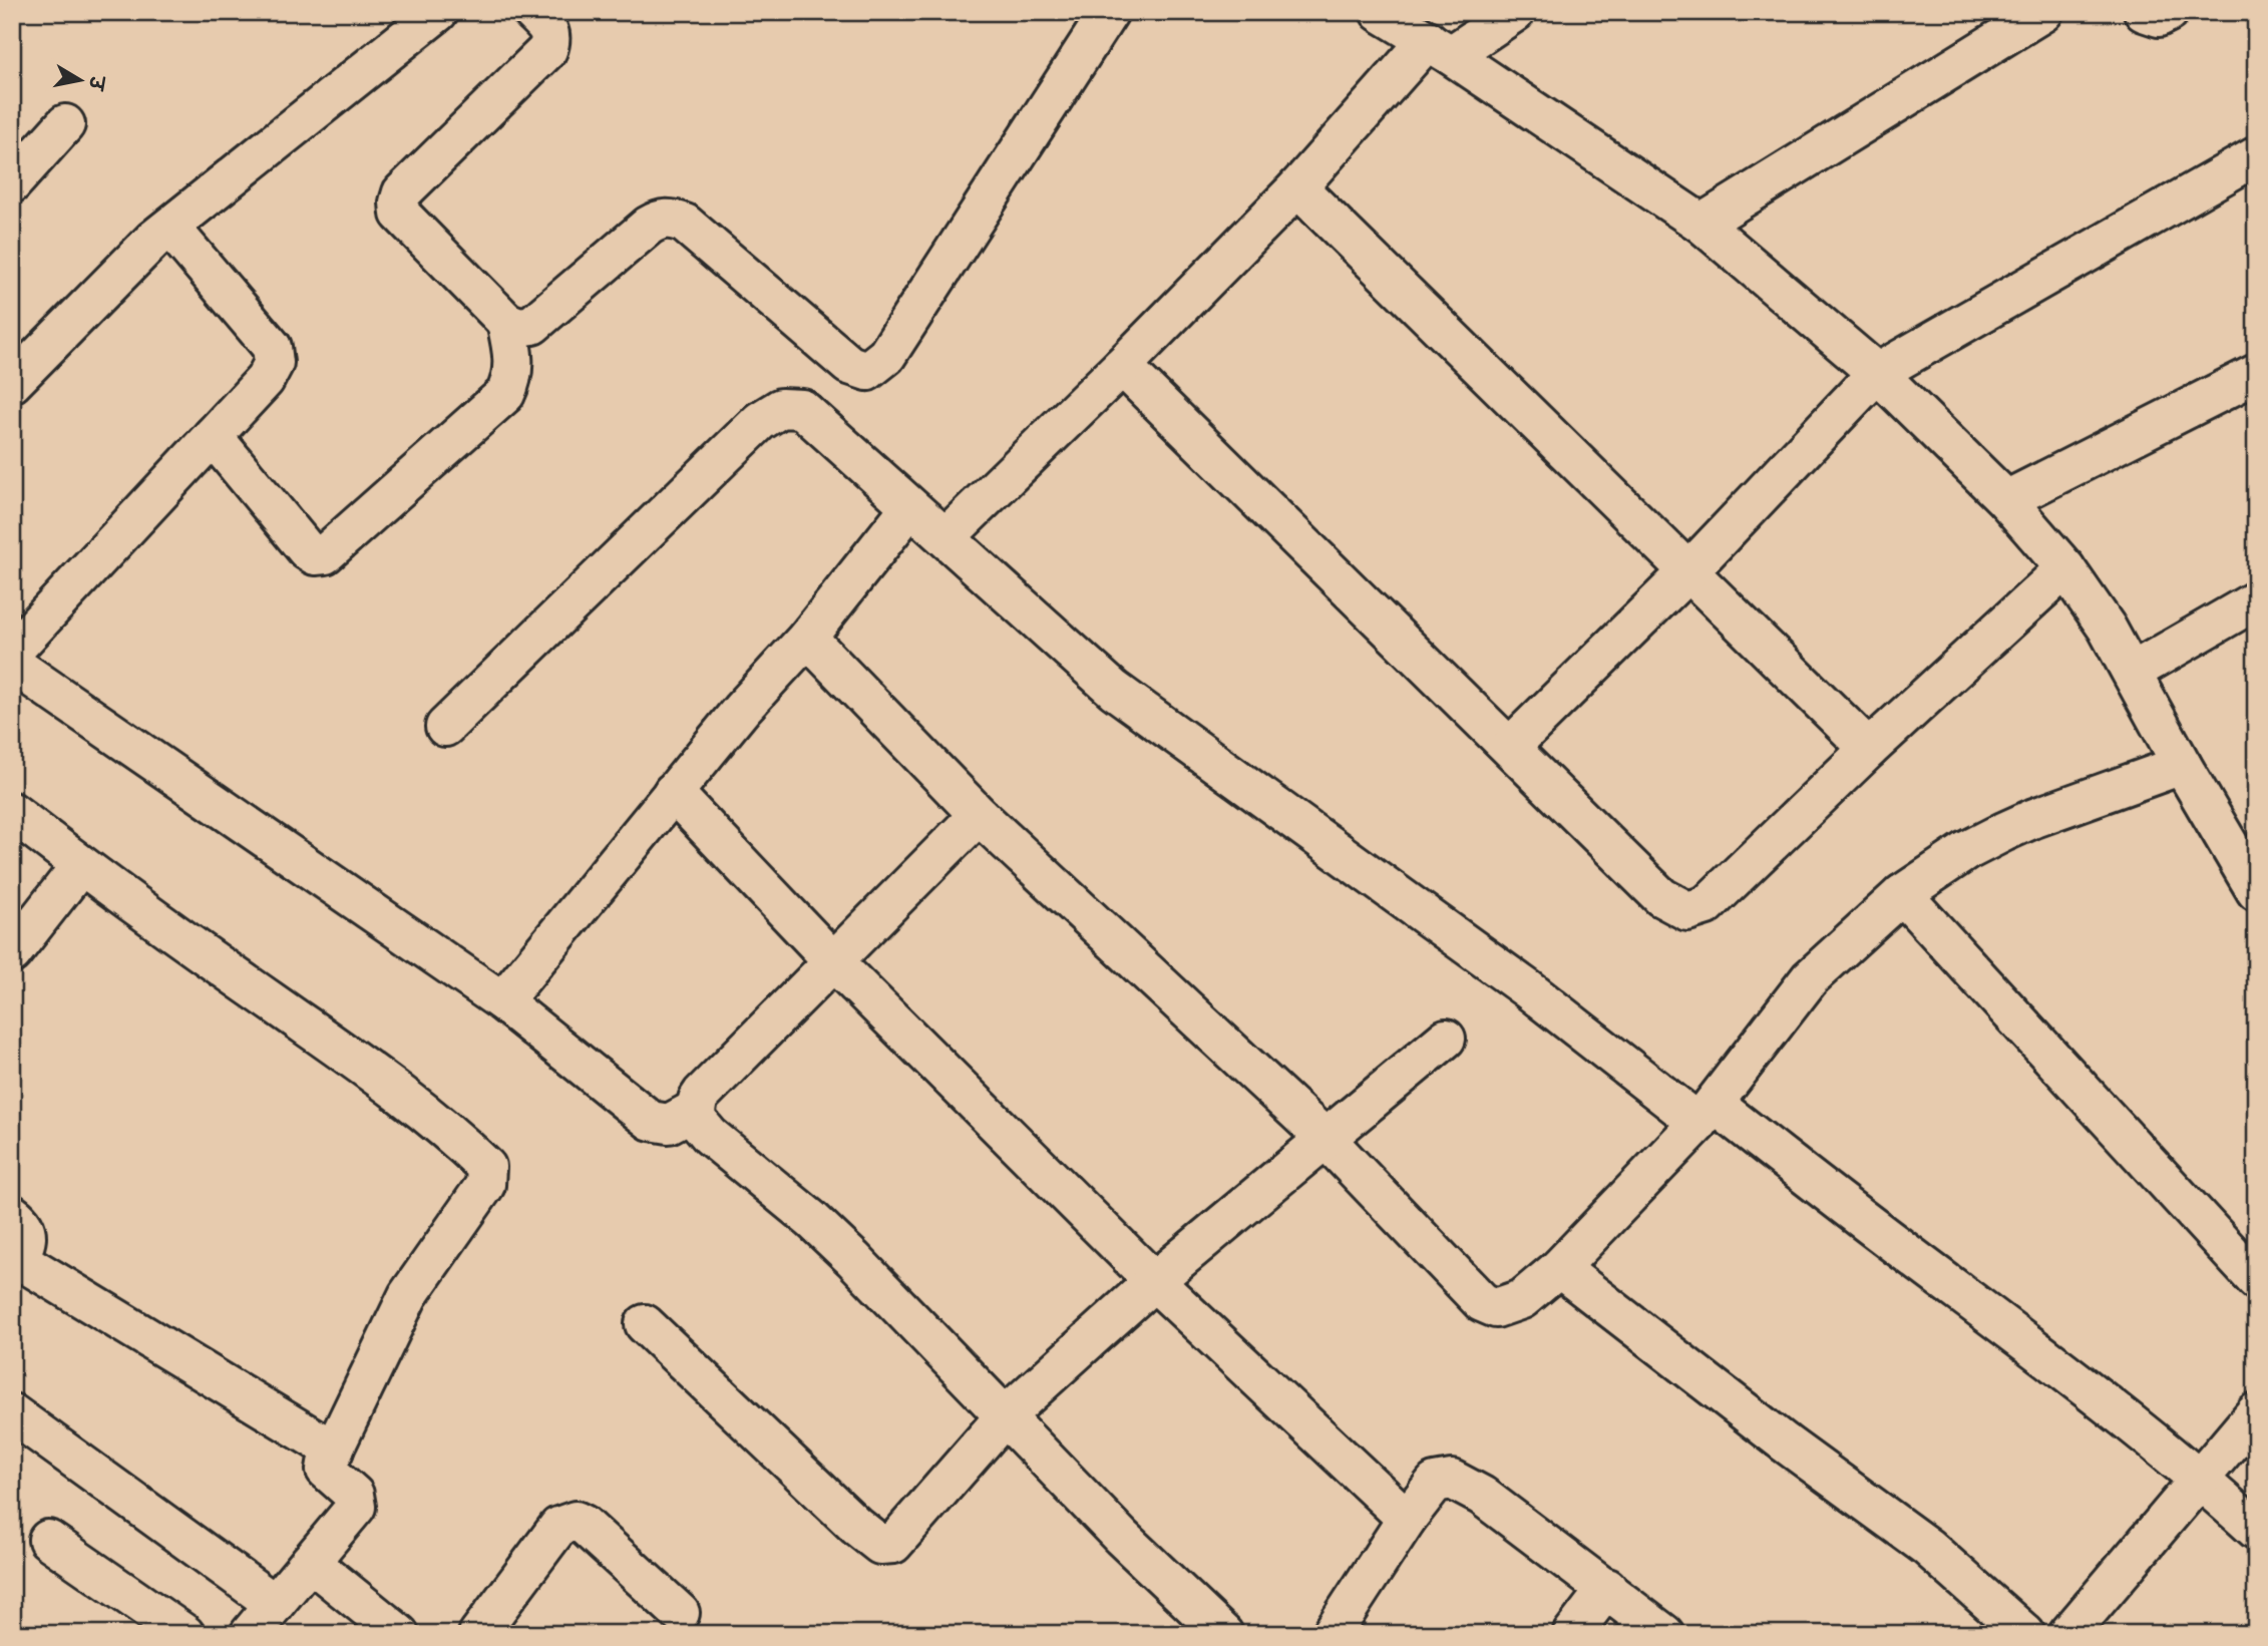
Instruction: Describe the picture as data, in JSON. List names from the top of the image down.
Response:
{
  "north": "right"
}
